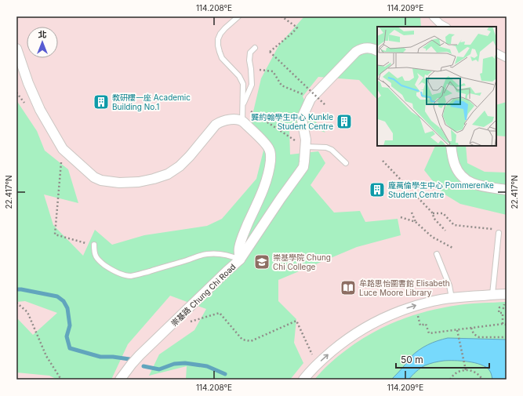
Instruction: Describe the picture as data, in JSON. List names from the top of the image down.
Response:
{
  "streets": {
    "street": ["崇基路 Chung Chi Road"]
  },
  "places": {
    "building": ["教研樓一座 Academic Building No.1", "龔約翰學生中心 Kunkle Student Centre", "龐萬倫學生中心 Pommerenke Student Centre"],
    "school or university": ["崇基學院 Chung Chi College"],
    "library": ["牟路思怡圖書館 Elisabeth Luce Moore Library"]
  },
  "scale_bar": "50 m",
  "north": "top",
  "coordinates": ["114.208°E", "114.209°E", "22.417°N"]
}
